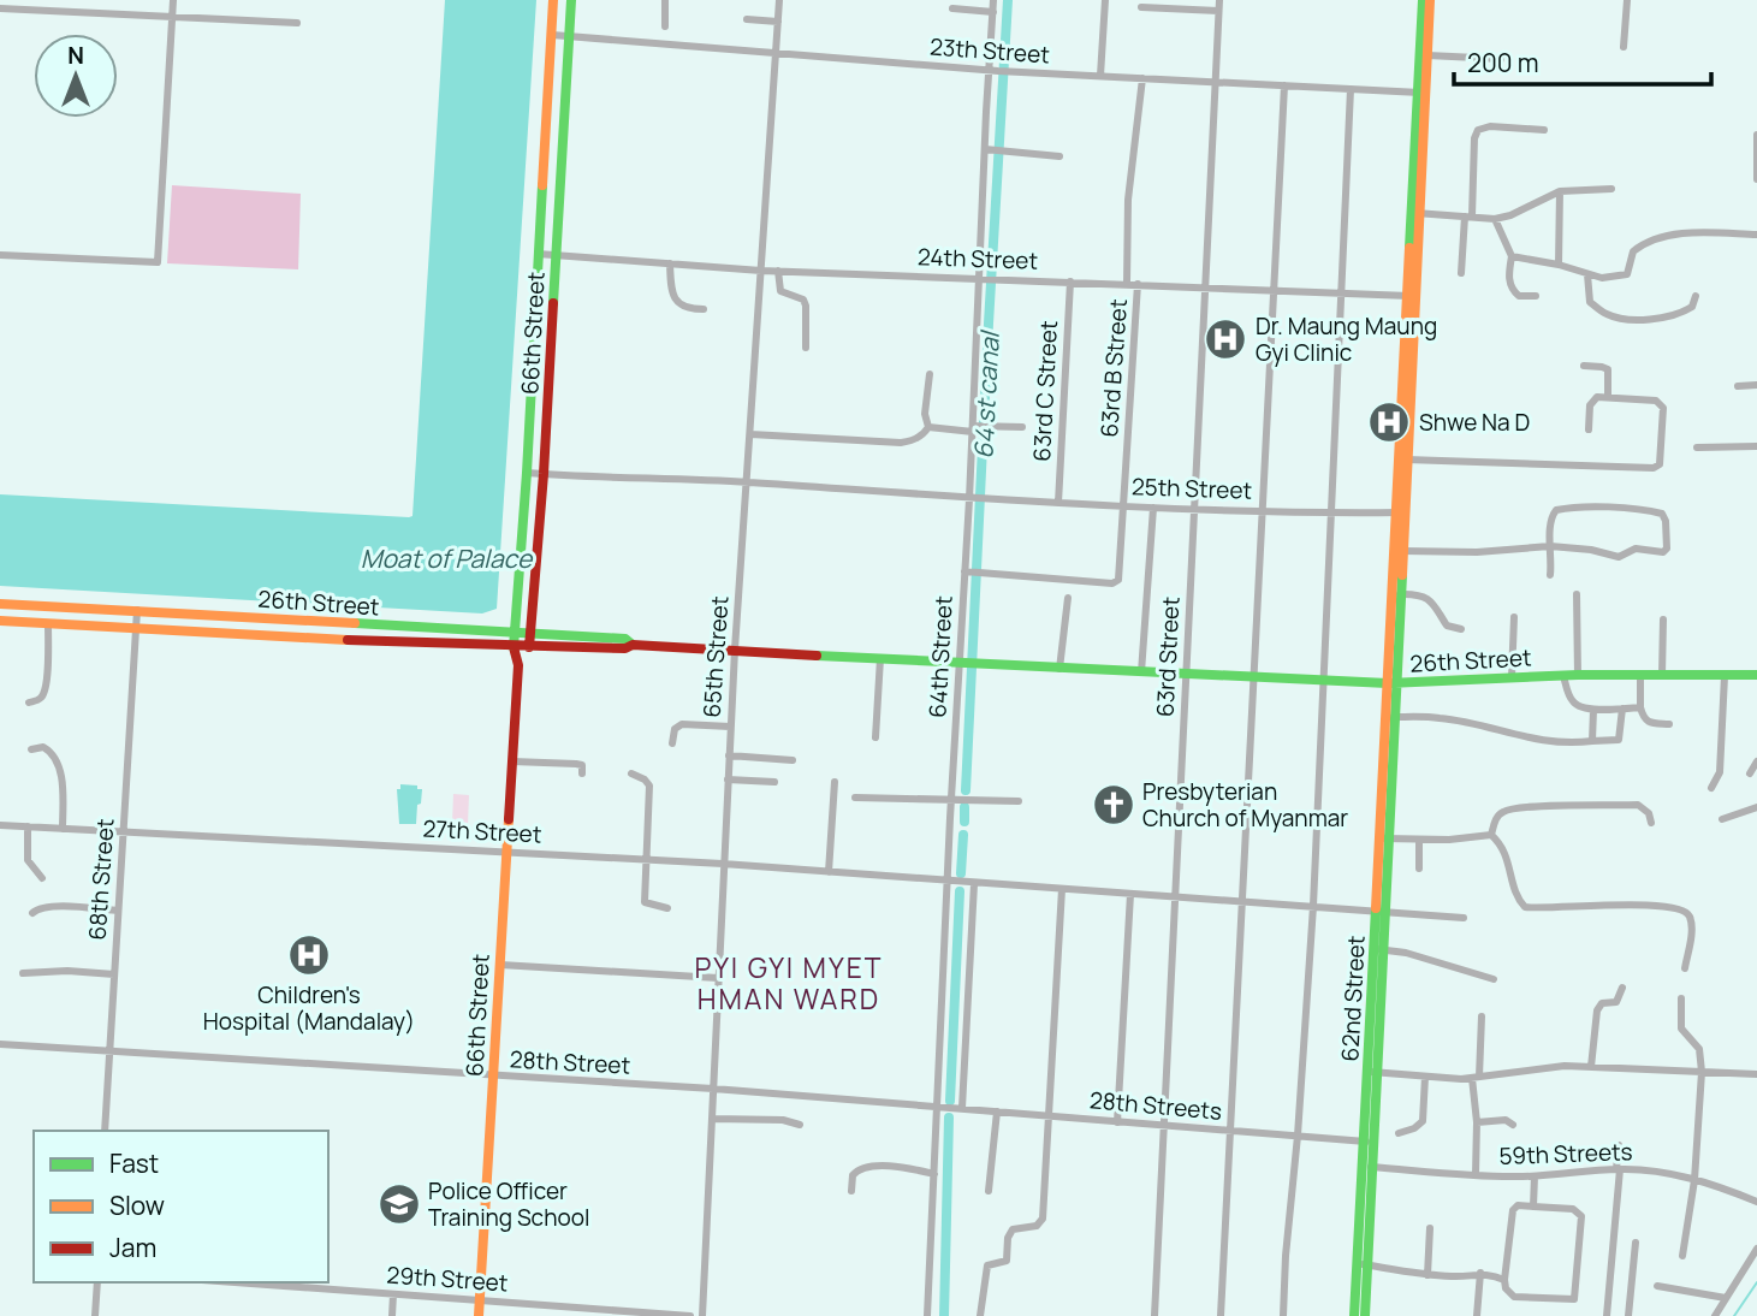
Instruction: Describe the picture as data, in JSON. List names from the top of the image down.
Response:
{
  "streets": {
    "main road": ["66th Street", "26th Street", "62nd Street"],
    "street": [
      "23th Street",
      "24th Street",
      "63rd B Street",
      "63rd C Street",
      "25th Street",
      "65th Street",
      "64th Street",
      "63rd Street",
      "27th Street",
      "68th Street",
      "28th Street",
      "28th Streets",
      "59th Streets",
      "29th Street"
    ]
  },
  "crossings": [
    ["23th Street", "66th Street"],
    ["23th Street", "63rd B Street"],
    ["23th Street", "65th Street"],
    ["23th Street", "64th Street"],
    ["23th Street", "63rd Street"],
    ["24th Street", "66th Street"],
    ["24th Street", "63rd B Street"],
    ["24th Street", "63rd C Street"],
    ["24th Street", "65th Street"],
    ["24th Street", "64th Street"],
    ["24th Street", "63rd Street"],
    ["66th Street", "26th Street"],
    ["66th Street", "27th Street"],
    ["66th Street", "28th Street"],
    ["66th Street", "29th Street"],
    ["63rd B Street", "25th Street"],
    ["63rd B Street", "64th Street"],
    ["63rd C Street", "25th Street"],
    ["25th Street", "65th Street"],
    ["25th Street", "64th Street"],
    ["25th Street", "63rd Street"],
    ["26th Street", "65th Street"],
    ["26th Street", "64th Street"],
    ["26th Street", "63rd Street"],
    ["26th Street", "68th Street"],
    ["26th Street", "62nd Street"],
    ["65th Street", "27th Street"],
    ["65th Street", "28th Street"],
    ["64th Street", "27th Street"],
    ["64th Street", "28th Street"],
    ["64th Street", "28th Streets"],
    ["63rd Street", "27th Street"],
    ["63rd Street", "28th Streets"],
    ["27th Street", "68th Street"],
    ["27th Street", "62nd Street"],
    ["68th Street", "28th Street"],
    ["62nd Street", "28th Streets"],
    ["28th Street", "28th Streets"]
  ],
  "districts": ["PYI GYI MYET HMAN WARD"],
  "water": ["64 st canal", "Moat of Palace"],
  "places": {
    "hospital": ["Dr. Maung Maung Gyi Clinic", "Shwe Na D", "Children's Hospital (Mandalay)"],
    "church": ["Presbyterian Church of Myanmar"],
    "school or university": ["Police Officer Training School"]
  },
  "legend": ["Fast", "Slow", "Jam"],
  "scale_bar": "200 m",
  "north": "top"
}
